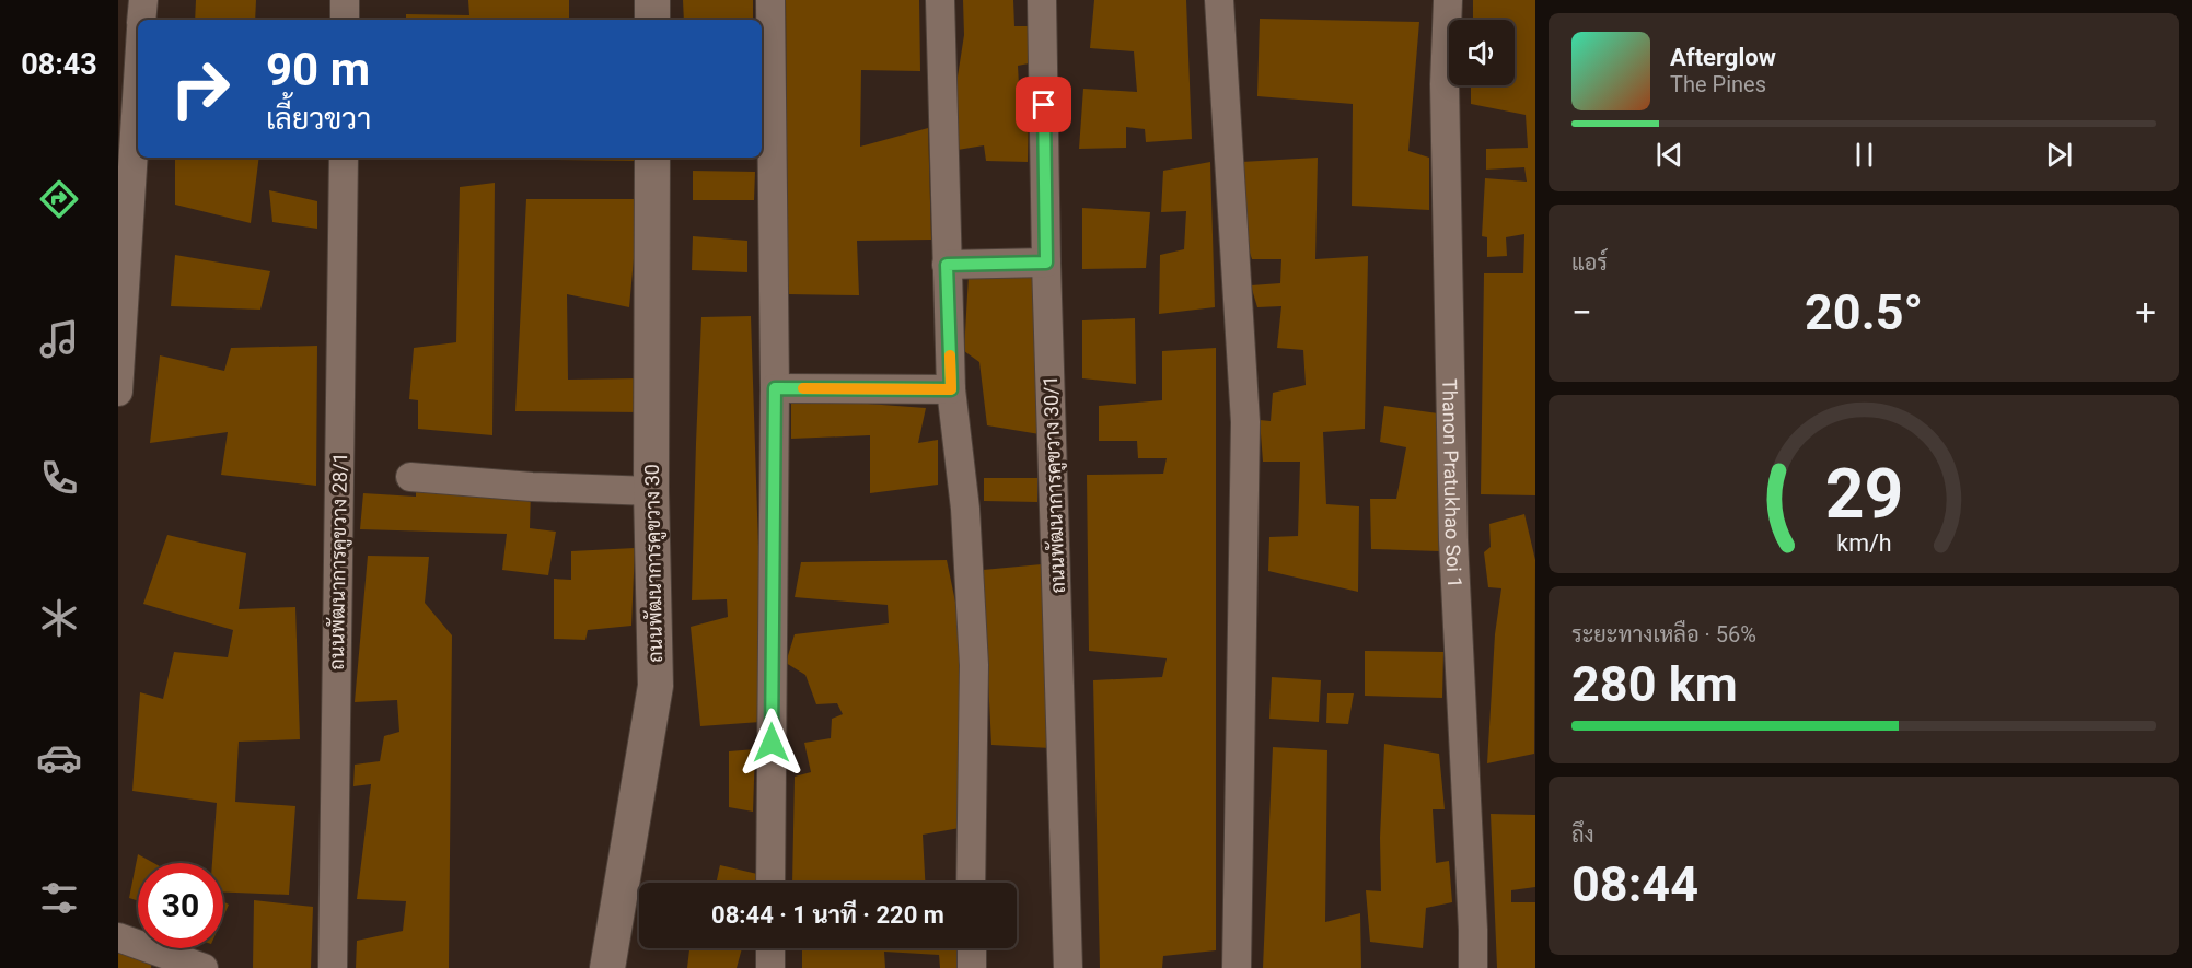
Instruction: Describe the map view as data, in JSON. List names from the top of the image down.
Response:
{
  "streets": {
    "street": [
      "ถนนพัฒนาการคูขวาง 30/1",
      "Thanon Pratukhao Soi 1",
      "ถนนพัฒนาการคูขวาง 28/1",
      "ถนนพัฒนาการคูขวาง 30"
    ]
  },
  "page": {
    "tabs": "08:43",
    "turn": ["90 m", "เลี้ยวขวา"],
    "song": ["Afterglow", "The Pines"],
    "tile": [
      "แอร์",
      ["ระยะทางเหลือ · 56%", "280 km"],
      ["ถึง", "08:44"]
    ],
    "heat": ["−", "20.5°", "+"],
    "limit": "30",
    "trip": "08:44 · 1 นาที · 220 m",
    "gauge": ["29", "km/h"]
  }
}
